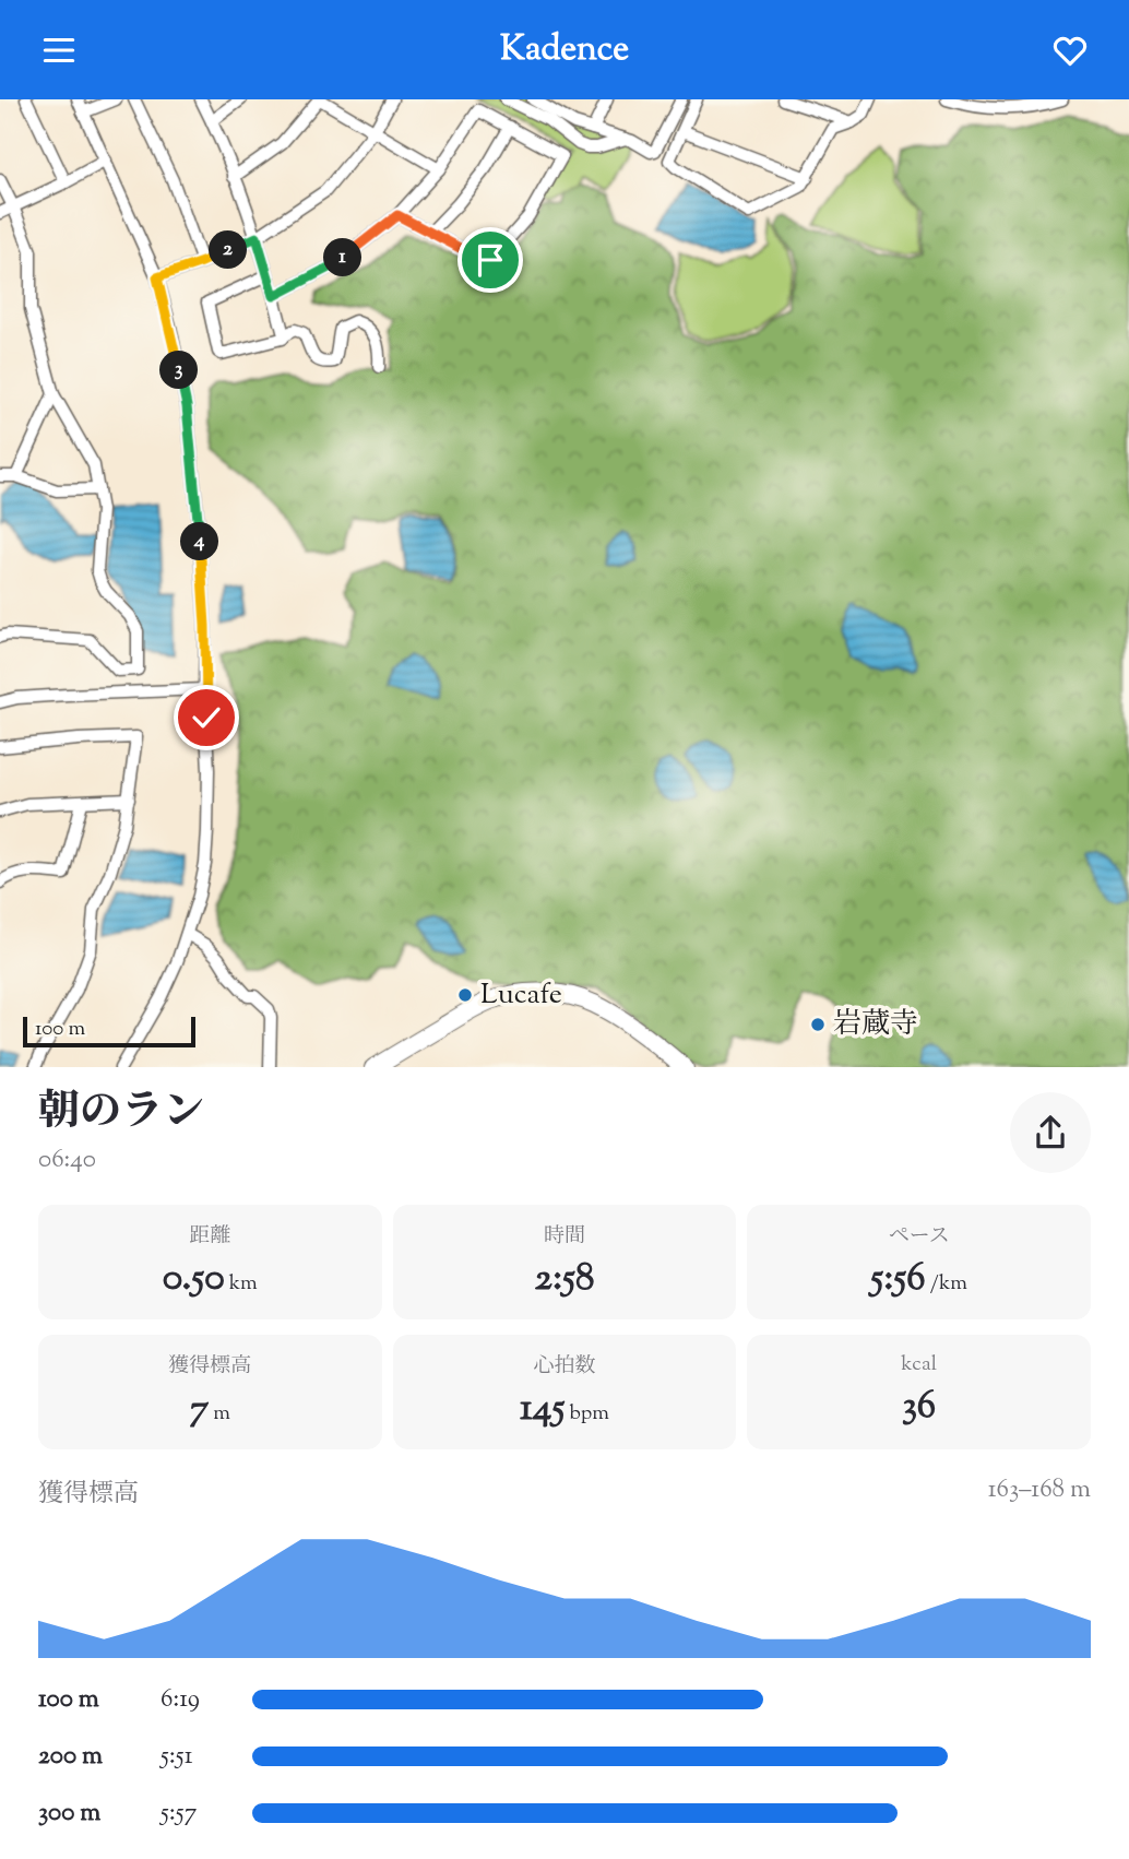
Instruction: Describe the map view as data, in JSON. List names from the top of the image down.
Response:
{
  "places": ["Lucafe", "岩蔵寺"],
  "scale_bar": "100 m",
  "page": {
    "header": "Kadence",
    "pins": [
      "2",
      "1",
      "3",
      "4"
    ],
    "scale": "100 m",
    "heading": ["朝のラン", "06:40"],
    "stats": [
      ["距離", "0.50 km"],
      ["時間", "2:58"],
      ["ペース", "5:56 /km"],
      ["獲得標高", "7 m"],
      ["心拍数", "145 bpm"],
      ["kcal", "36"]
    ],
    "chart": ["獲得標高", "163–168 m"],
    "list": [
      {
        "name": "100 m",
        "note": "6:19"
      },
      {
        "name": "200 m",
        "note": "5:51"
      },
      {
        "name": "300 m",
        "note": "5:57"
      }
    ]
  }
}
